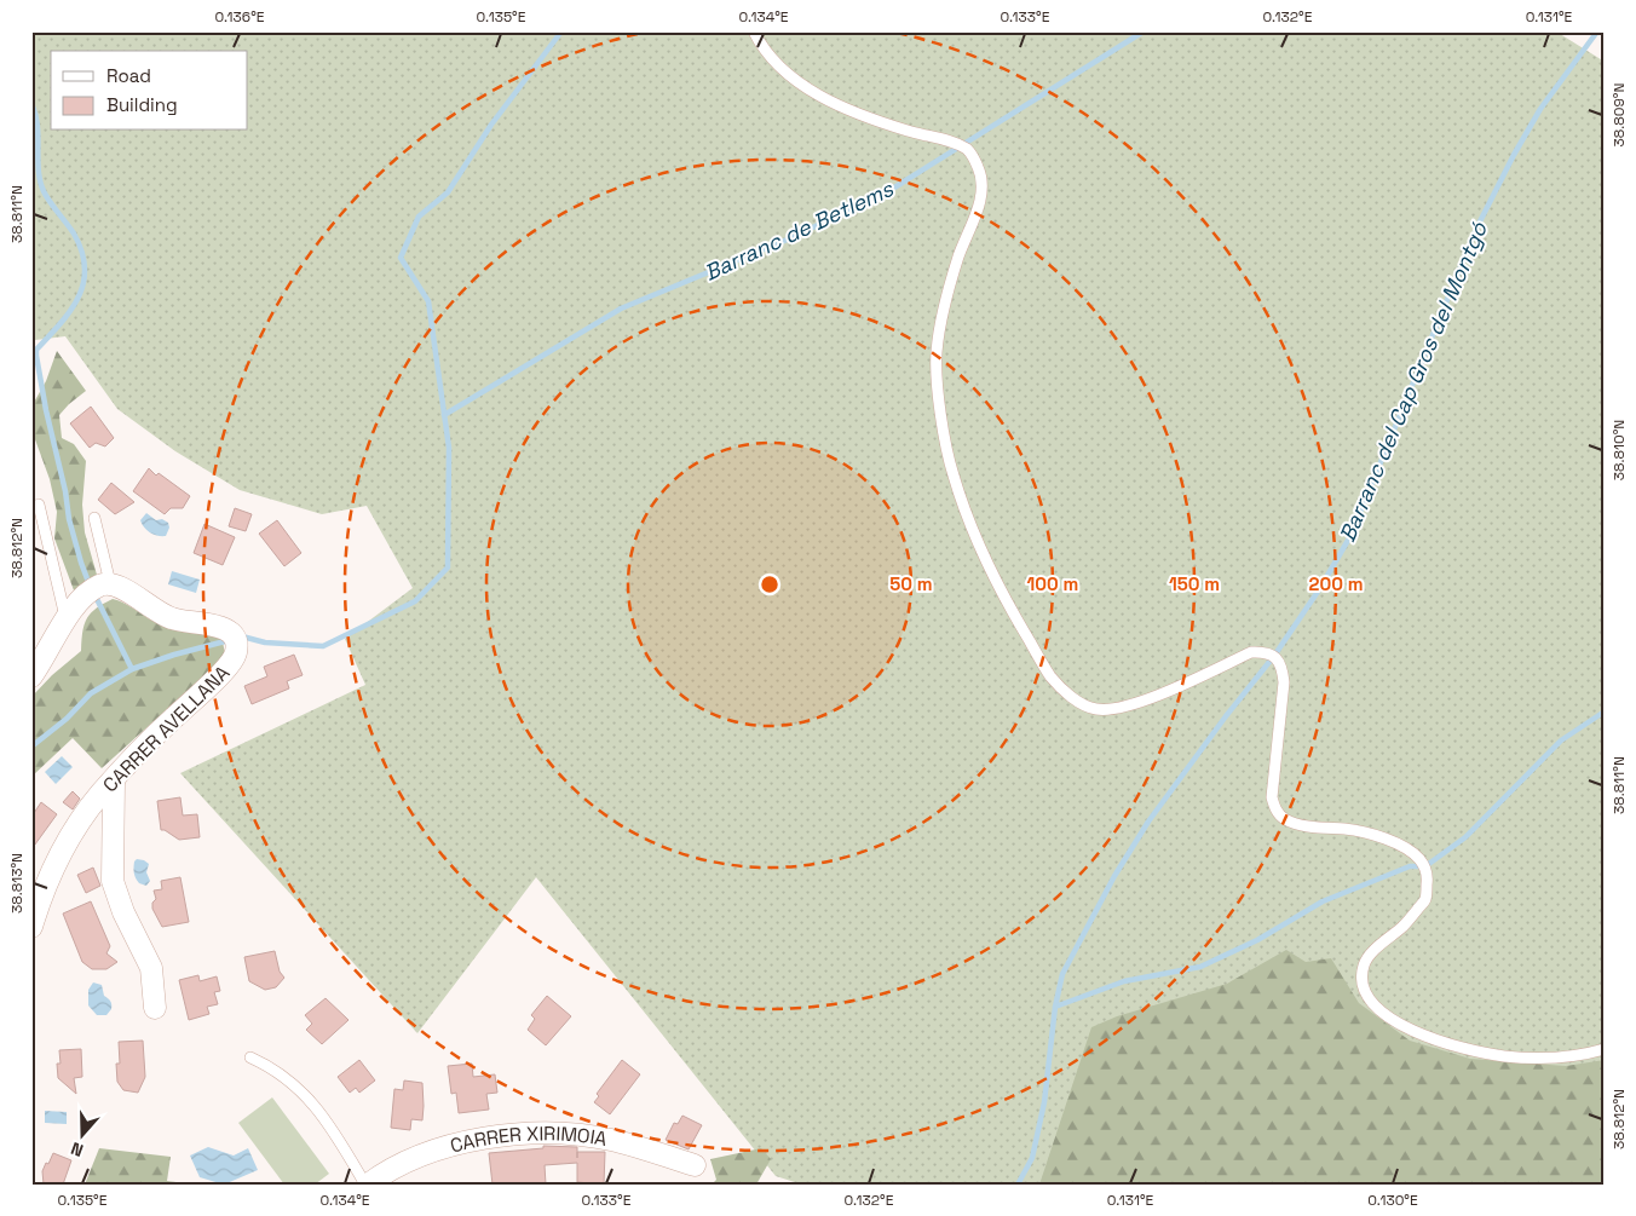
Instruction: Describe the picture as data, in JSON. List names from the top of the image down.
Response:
{
  "streets": {
    "street": ["CARRER AVELLANA", "CARRER XIRIMOIA"]
  },
  "water": ["Barranc de Betlems", "Barranc del Cap Gros del Montgó"],
  "legend": ["Road", "Building"],
  "north": "bottom",
  "coordinates": [
    "0.136°E",
    "0.135°E",
    "0.134°E",
    "0.133°E",
    "0.132°E",
    "0.131°E",
    "38.809°N",
    "38.811°N",
    "38.810°N",
    "38.812°N",
    "38.813°N",
    "0.130°E"
  ],
  "rings": [
    "50 m",
    "100 m",
    "150 m",
    "200 m"
  ]
}
